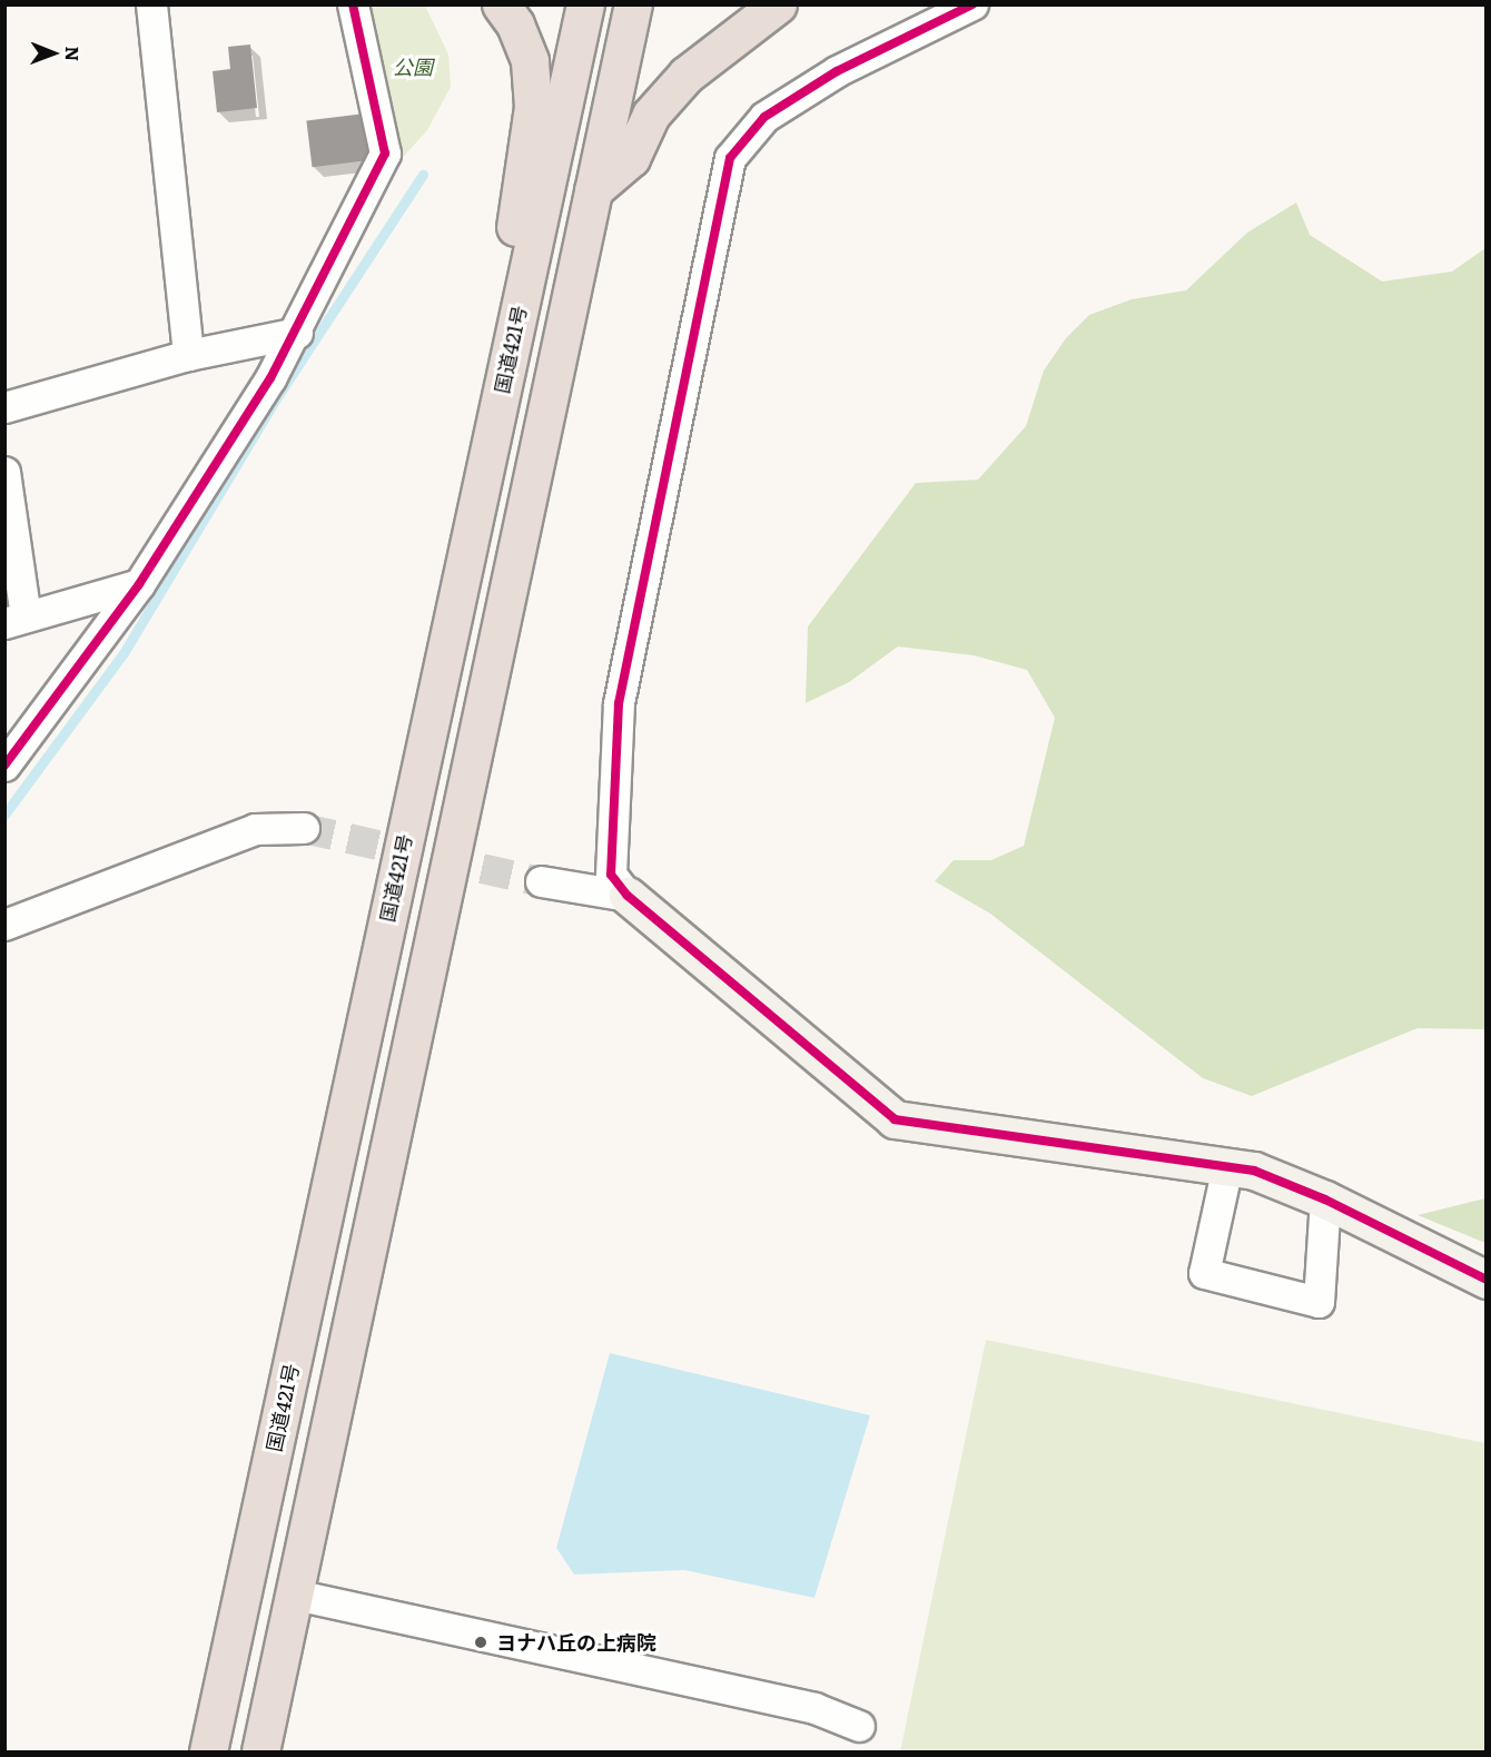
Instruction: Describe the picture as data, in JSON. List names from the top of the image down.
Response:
{
  "streets": {
    "highway": ["国道421号"]
  },
  "parks": ["公園"],
  "places": ["ヨナハ丘の上病院"],
  "north": "right"
}
